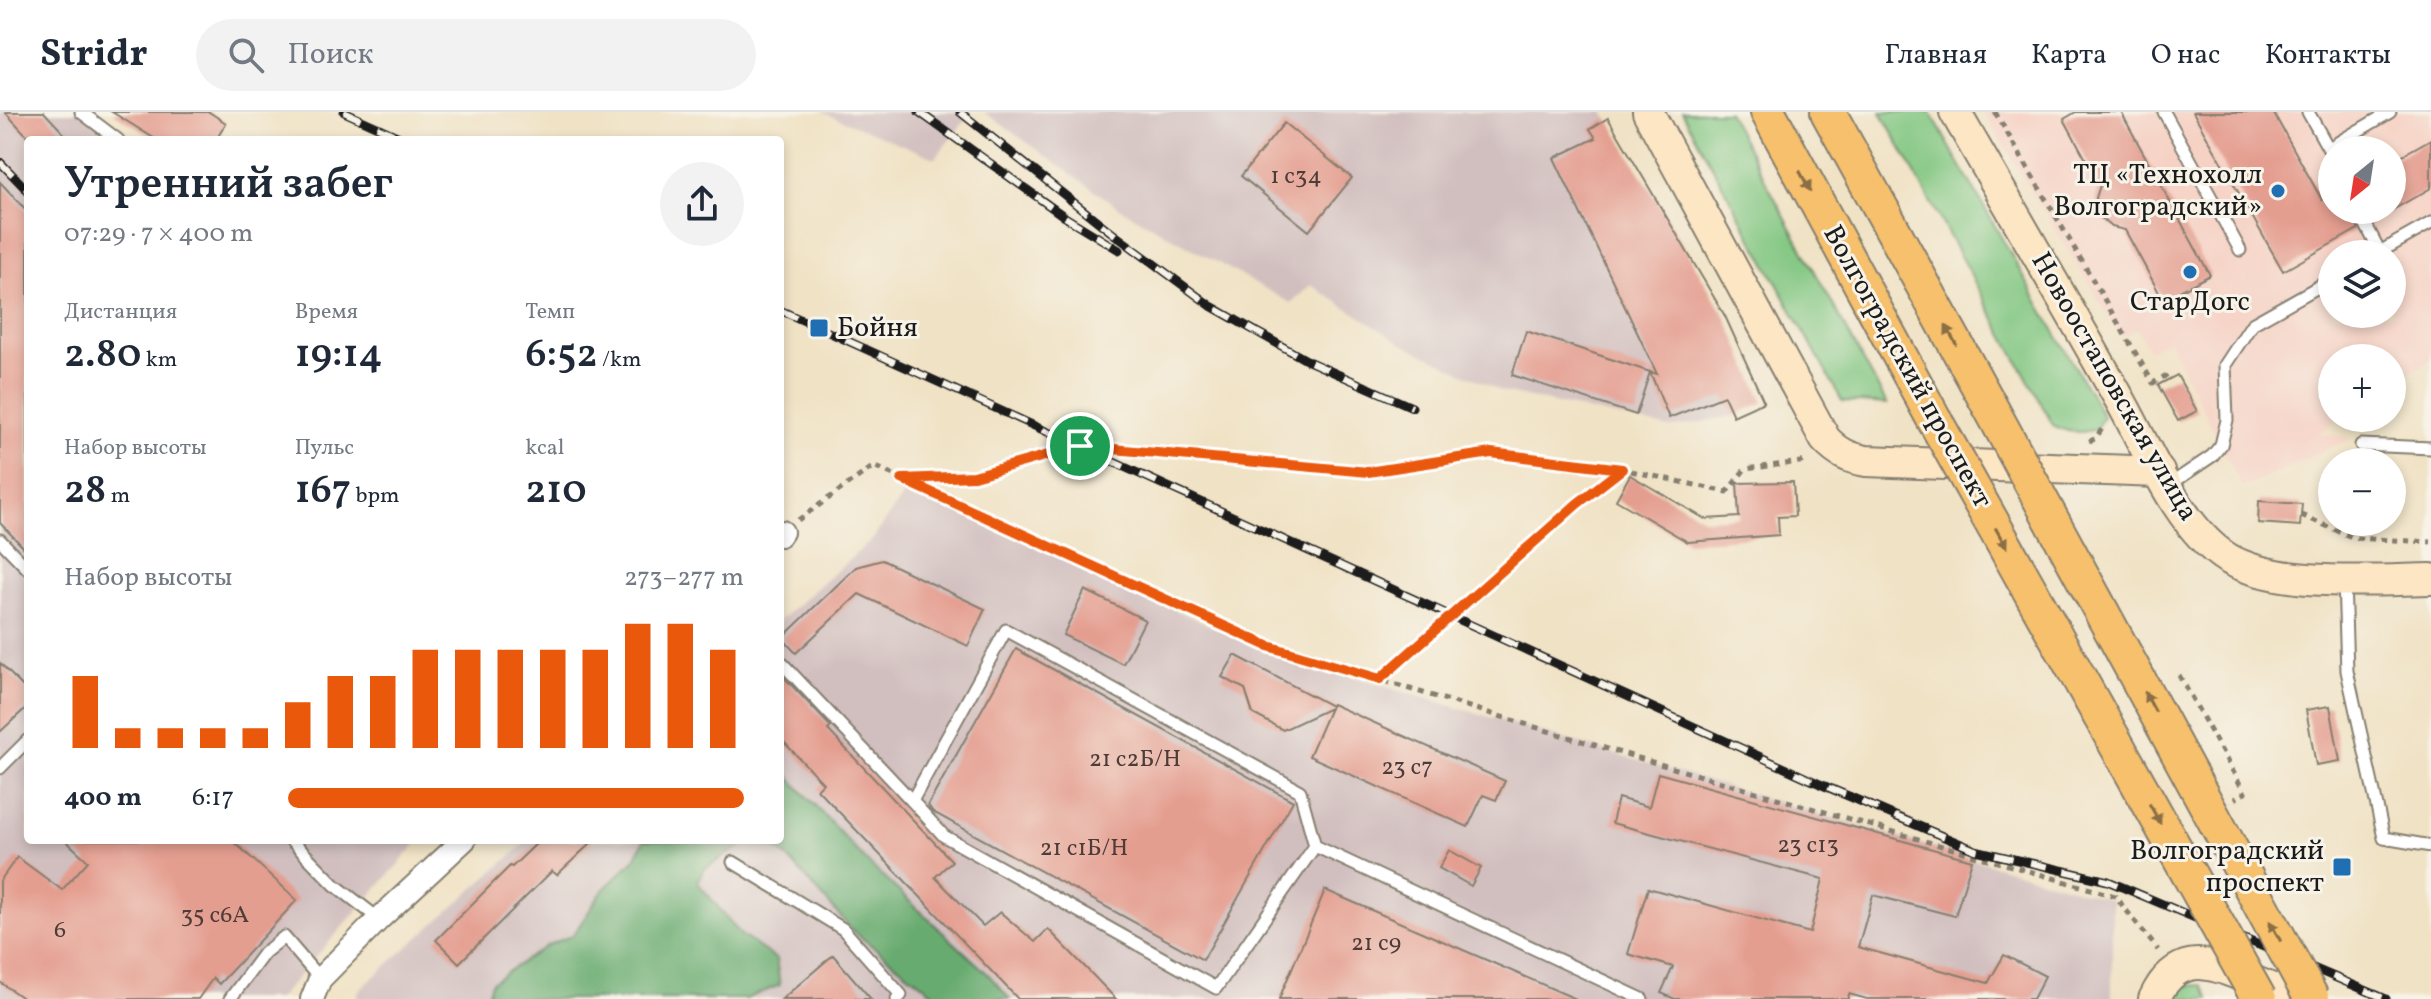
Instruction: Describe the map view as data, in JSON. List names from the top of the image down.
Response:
{
  "streets": {
    "main road": ["Волгоградский проспект", "Новоостаповская улица"]
  },
  "places": {
    "other": ["ТЦ «Технохолл Волгоградский»", "СтарДогс"],
    "transit": ["Бойня", "Волгоградский проспект"]
  },
  "house_numbers": [
    "1 с34",
    "21 с2Б/Н",
    "23 с7",
    "23 с13",
    "21 с1Б/Н",
    "35 с6А",
    "6",
    "21 с9"
  ],
  "north": "bottom left",
  "page": {
    "header": "Stridr",
    "search": "Поиск",
    "nav": [
      "Главная",
      "Карта",
      "О нас",
      "Контакты"
    ],
    "map_buttons": ["+", "−"],
    "heading": ["Утренний забег", "07:29 · 7 × 400 m"],
    "stats": [
      ["Дистанция", "2.80 km"],
      ["Время", "19:14"],
      ["Темп", "6:52 /km"],
      ["Набор высоты", "28 m"],
      ["Пульс", "167 bpm"],
      ["kcal", "210"]
    ],
    "chart": ["Набор высоты", "273–277 m"],
    "list": [
      {
        "name": "400 m",
        "note": "6:17"
      }
    ]
  }
}
